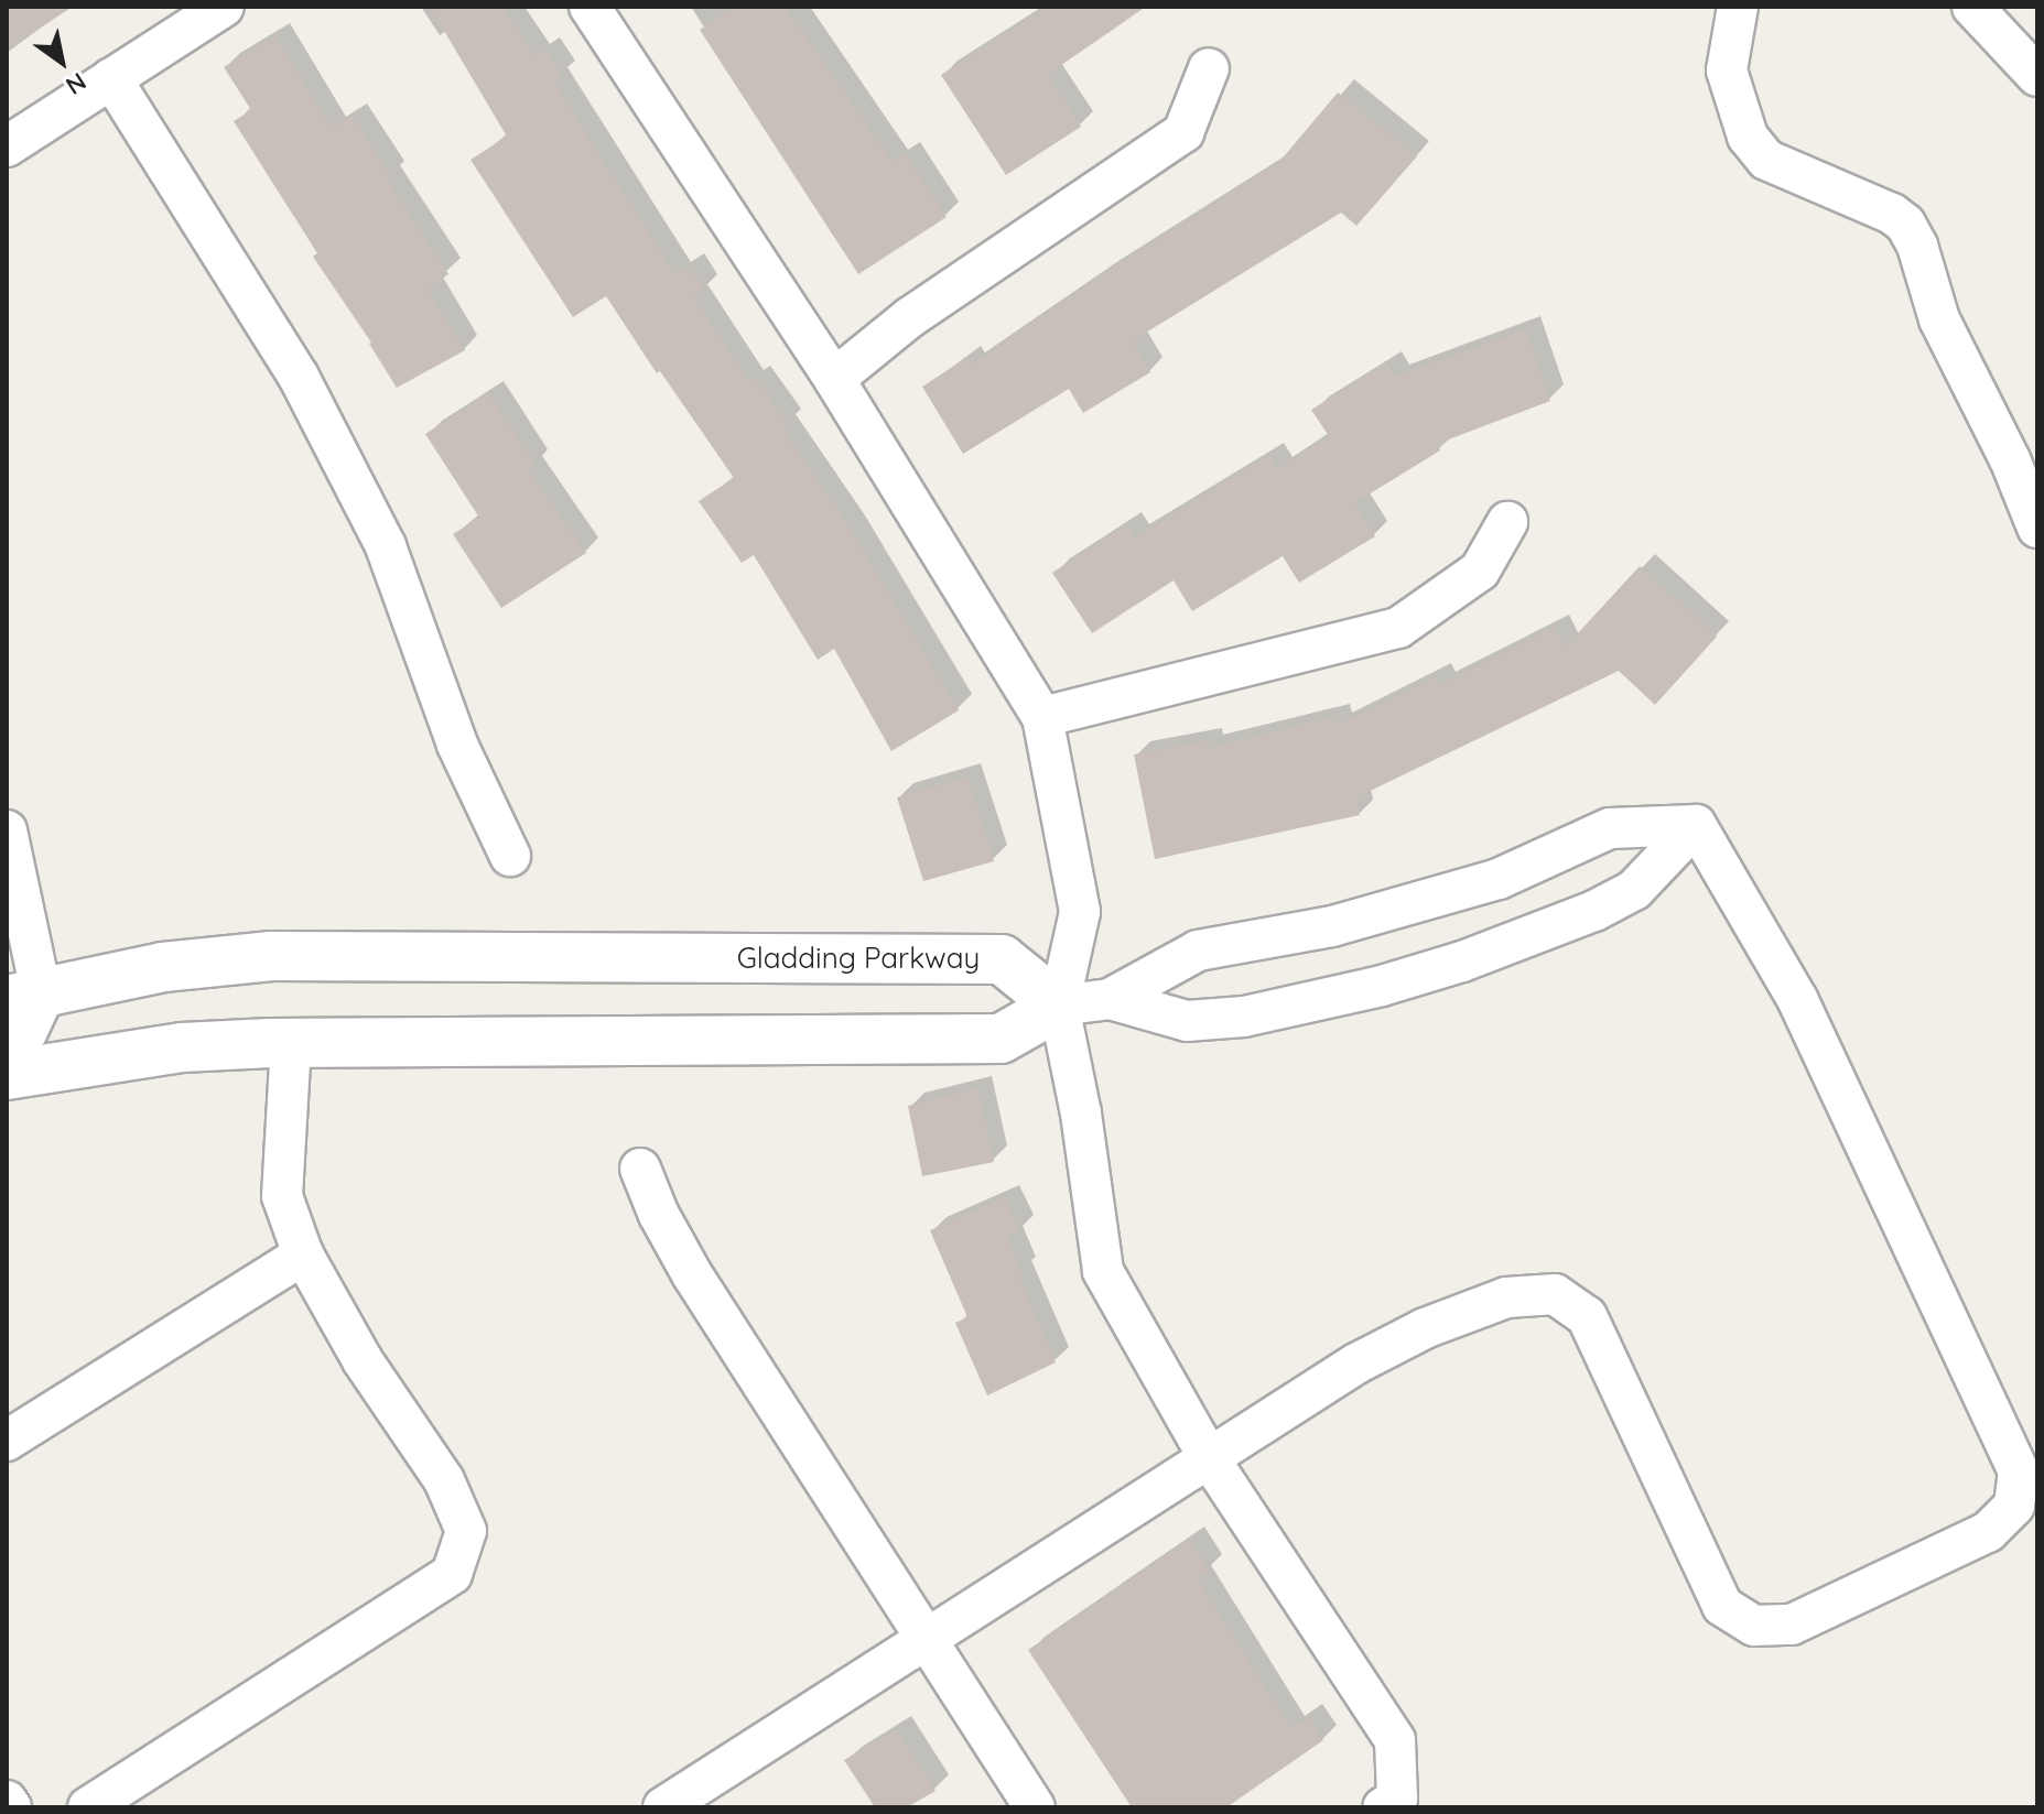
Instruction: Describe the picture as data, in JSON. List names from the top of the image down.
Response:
{
  "streets": {
    "street": ["Gladding Parkway"]
  },
  "north": "bottom right"
}
